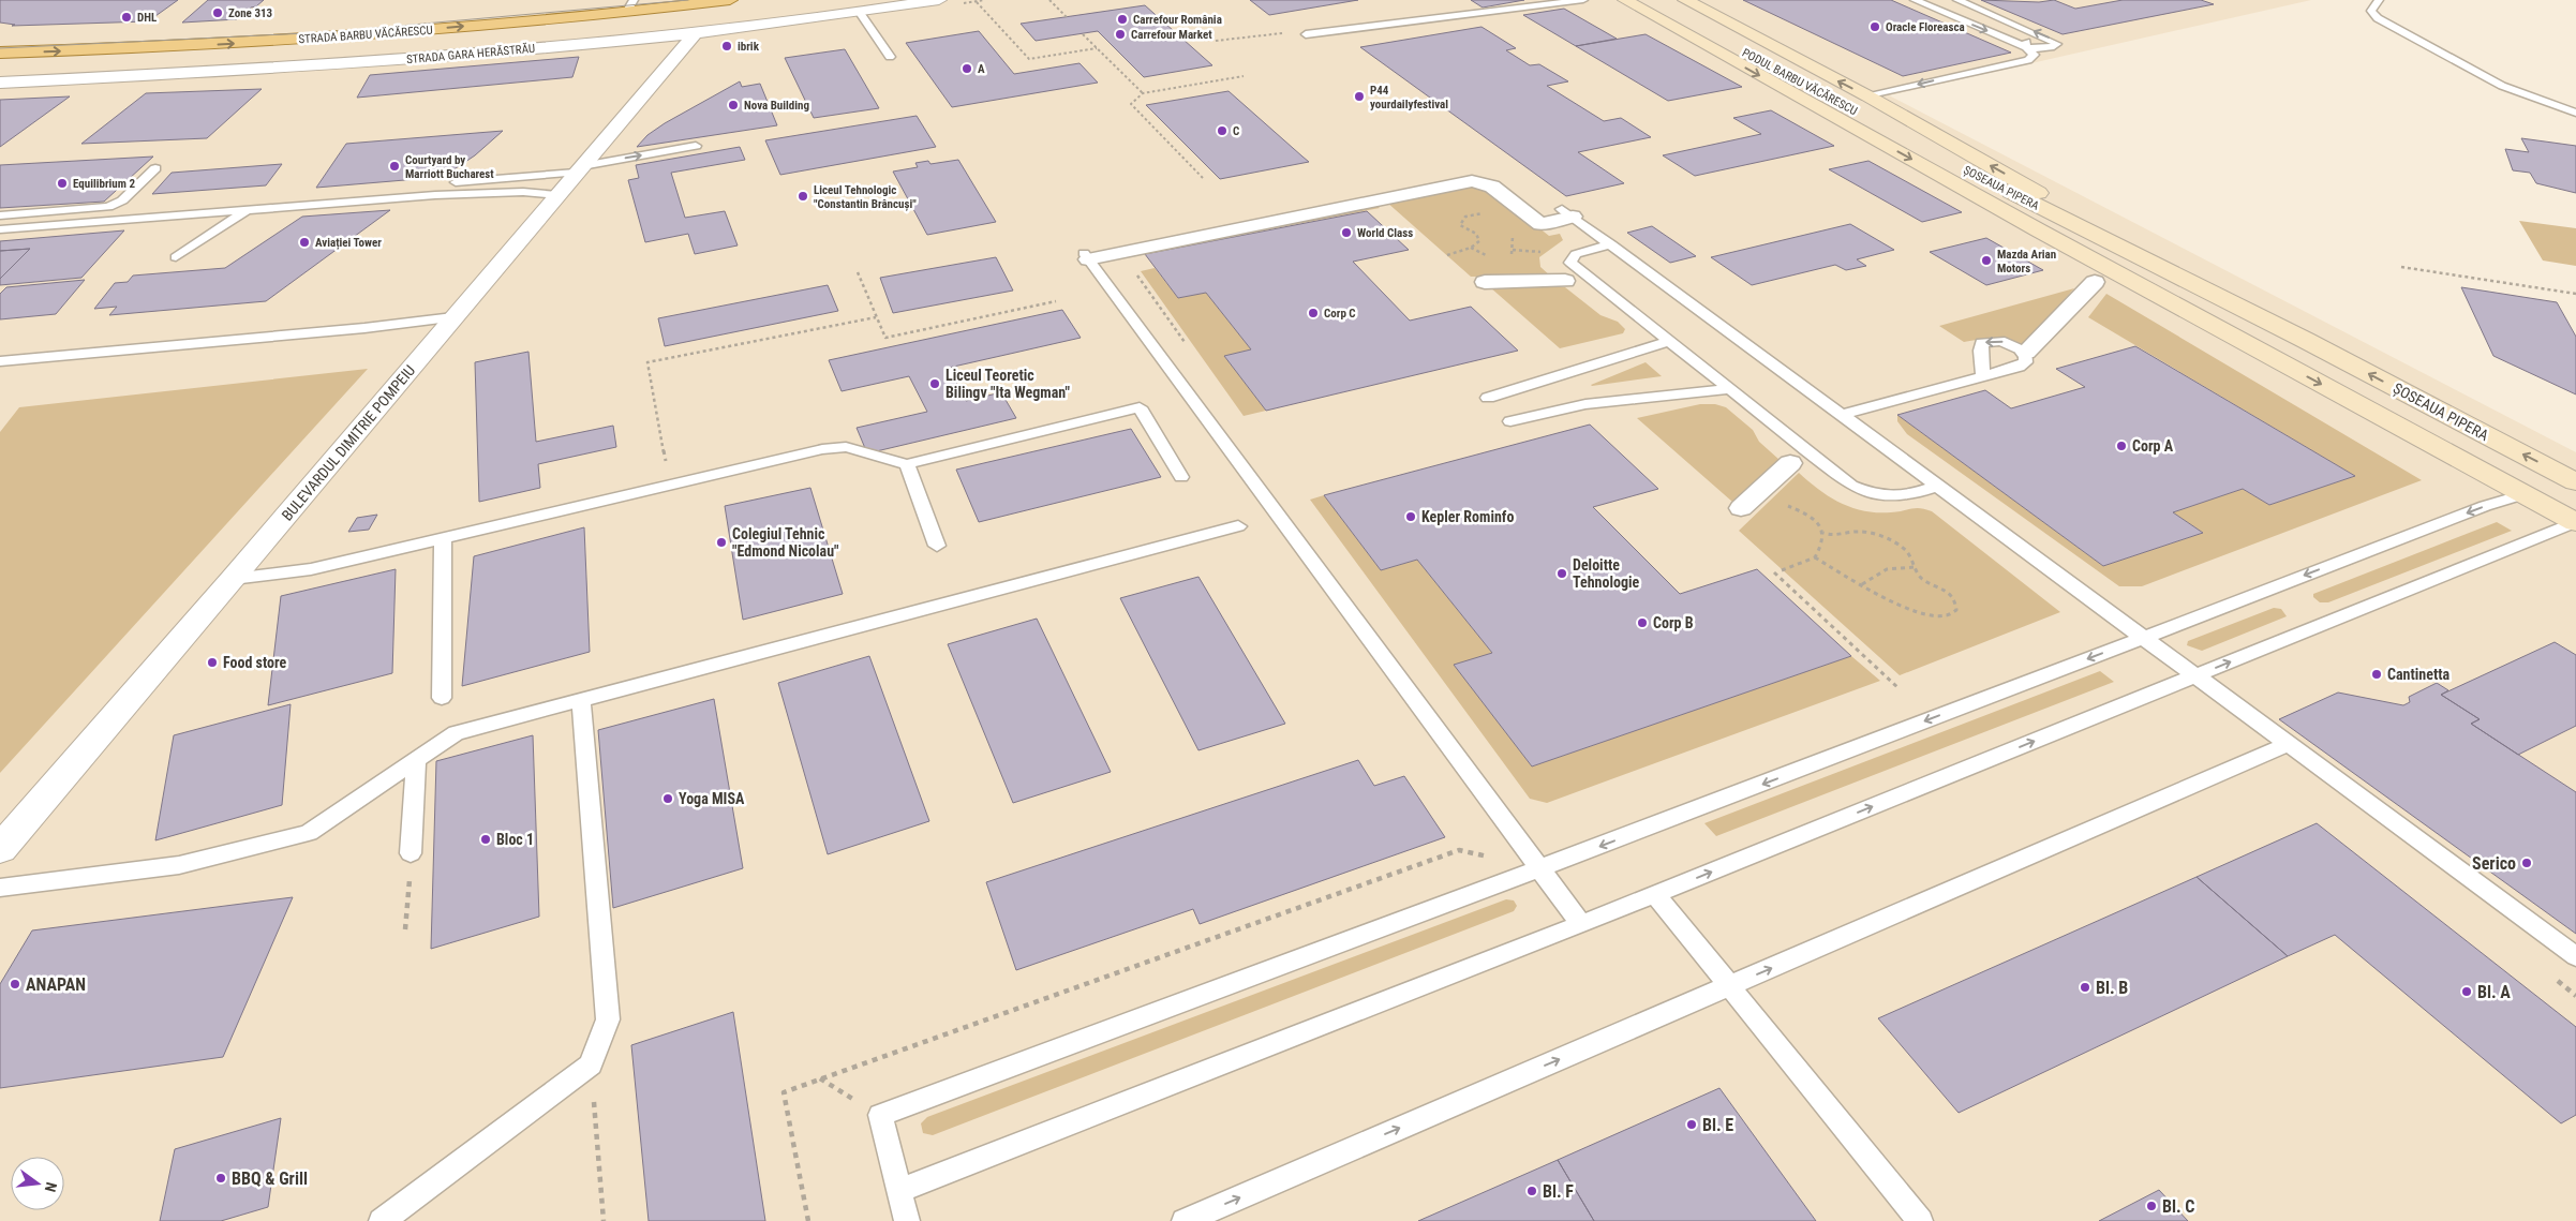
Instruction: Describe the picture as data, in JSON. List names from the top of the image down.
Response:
{
  "streets": {
    "main road": ["STRADA BARBU VĂCĂRESCU", "PODUL BARBU VĂCĂRESCU", "ȘOSEAUA PIPERA"],
    "street": ["STRADA GARA HERĂSTRĂU", "BULEVARDUL DIMITRIE POMPEIU"]
  },
  "crossings": [
    ["STRADA GARA HERĂSTRĂU", "BULEVARDUL DIMITRIE POMPEIU"],
    ["PODUL BARBU VĂCĂRESCU", "ȘOSEAUA PIPERA"]
  ],
  "places": [
    "Zone 313",
    "DHL",
    "Carrefour România",
    "Oracle Floreasca",
    "Carrefour Market",
    "ibrik",
    "A",
    "P44 yourdailyfestival",
    "Nova Building",
    "C",
    "Courtyard by Marriott Bucharest",
    "Equilibrium 2",
    "Liceul Tehnologic \"Constantin Brâncuși\"",
    "World Class",
    "Aviației Tower",
    "Mazda Arian Motors",
    "Corp C",
    "Liceul Teoretic Bilingv \"Ita Wegman\"",
    "Corp A",
    "Kepler Rominfo",
    "Colegiul Tehnic \"Edmond Nicolau\"",
    "Deloitte Tehnologie",
    "Corp B",
    "Food store",
    "Cantinetta",
    "Yoga MISA",
    "Bloc 1",
    "Serico",
    "ANAPAN",
    "Bl. B",
    "Bl. A",
    "Bl. E",
    "BBQ & Grill",
    "Bl. F",
    "Bl. C"
  ],
  "north": "right"
}
